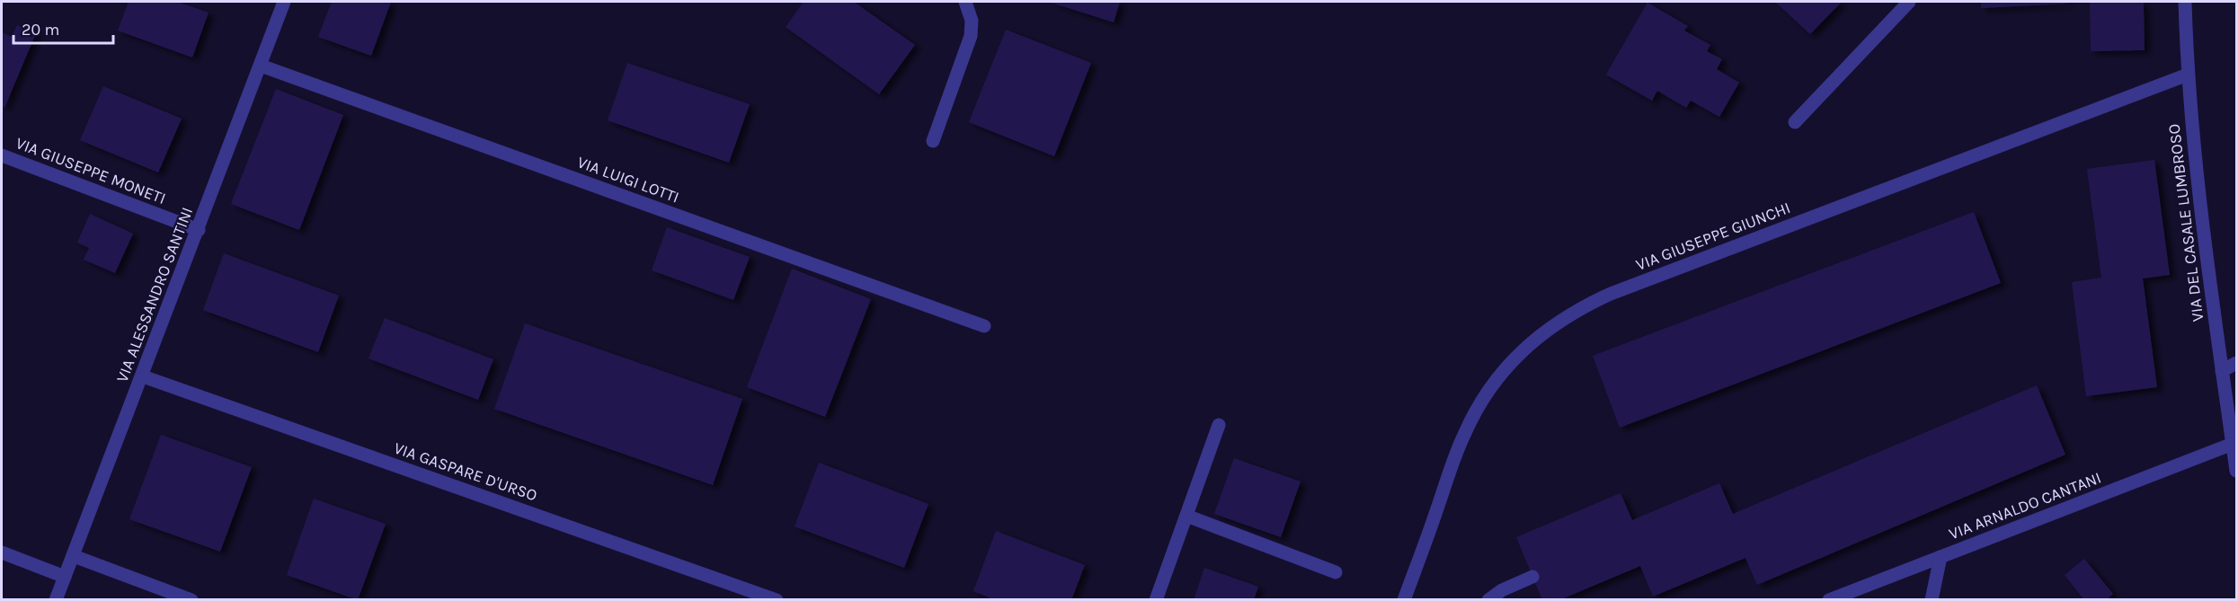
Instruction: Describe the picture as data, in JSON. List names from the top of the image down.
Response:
{
  "streets": {
    "street": [
      "VIA GIUSEPPE MONETI",
      "VIA LUIGI LOTTI",
      "VIA DEL CASALE LUMBROSO",
      "VIA GIUSEPPE GIUNCHI",
      "VIA ALESSANDRO SANTINI",
      "VIA GASPARE D'URSO",
      "VIA ARNALDO CANTANI"
    ]
  },
  "crossings": [
    ["VIA GIUSEPPE MONETI", "VIA ALESSANDRO SANTINI"],
    ["VIA LUIGI LOTTI", "VIA ALESSANDRO SANTINI"],
    ["VIA DEL CASALE LUMBROSO", "VIA GIUSEPPE GIUNCHI"],
    ["VIA DEL CASALE LUMBROSO", "VIA ARNALDO CANTANI"],
    ["VIA ALESSANDRO SANTINI", "VIA GASPARE D'URSO"]
  ],
  "scale_bar": "20 m"
}
